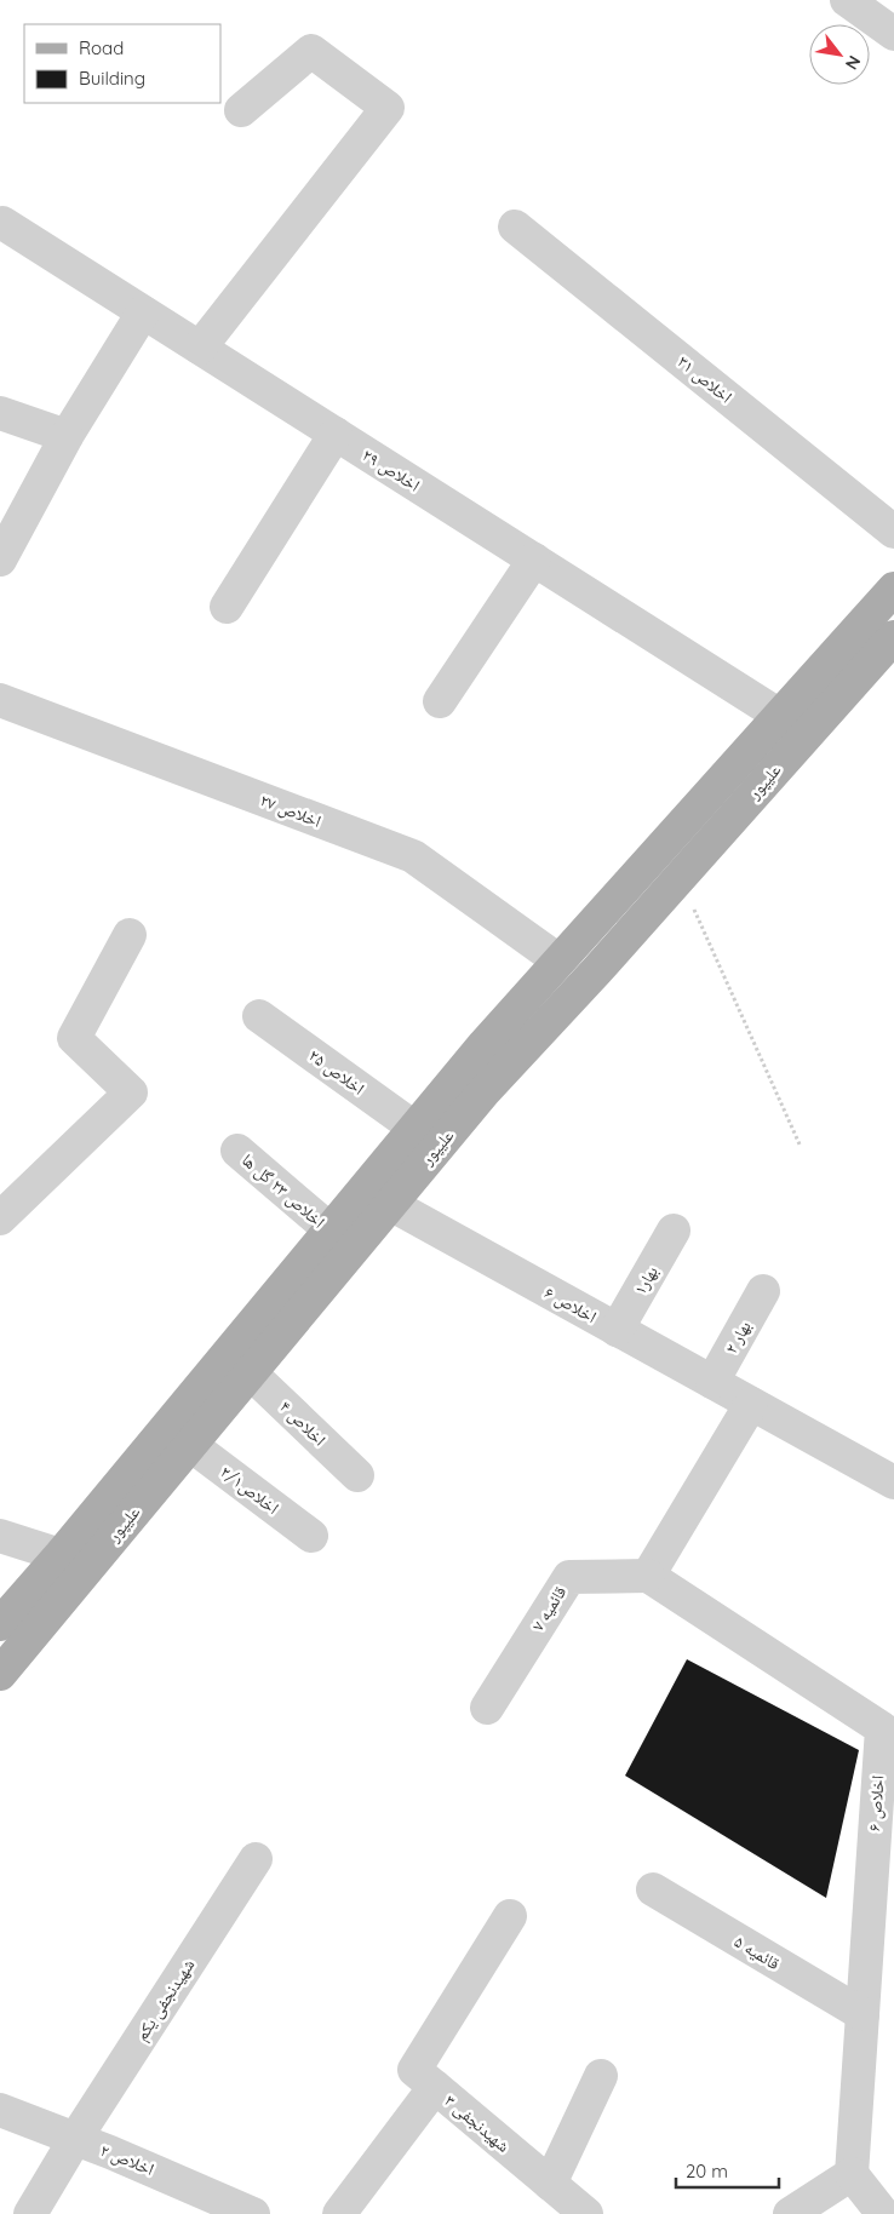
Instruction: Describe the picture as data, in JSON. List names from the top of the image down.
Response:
{
  "streets": {
    "main road": ["علیپور"],
    "street": [
      "اخلاص ۳۱",
      "اخلاص ۲۹",
      "اخلاص ۲۷",
      "اخلاص ۲۵",
      "اخلاص ۲۳ گل ها",
      "بهار۱",
      "اخلاص ۶",
      "بهار ۲",
      "اخلاص ۴",
      "اخلاص۲/۱",
      "قائمیه ۷",
      "قائمیه ۵",
      "شهیدنجفی یکم",
      "شهیدنجفی ۳",
      "اخلاص ۲"
    ]
  },
  "crossings": [
    ["اخلاص ۲۹", "علیپور"],
    ["علیپور", "اخلاص ۲۷"],
    ["علیپور", "اخلاص ۲۵"],
    ["علیپور", "اخلاص ۲۳ گل ها"],
    ["علیپور", "اخلاص ۶"],
    ["علیپور", "اخلاص ۴"],
    ["علیپور", "اخلاص۲/۱"],
    ["بهار۱", "اخلاص ۶"],
    ["اخلاص ۶", "بهار ۲"],
    ["اخلاص ۶", "قائمیه ۷"],
    ["اخلاص ۶", "قائمیه ۵"],
    ["شهیدنجفی یکم", "اخلاص ۲"]
  ],
  "legend": ["Road", "Building"],
  "scale_bar": "20 m",
  "north": "bottom right"
}
